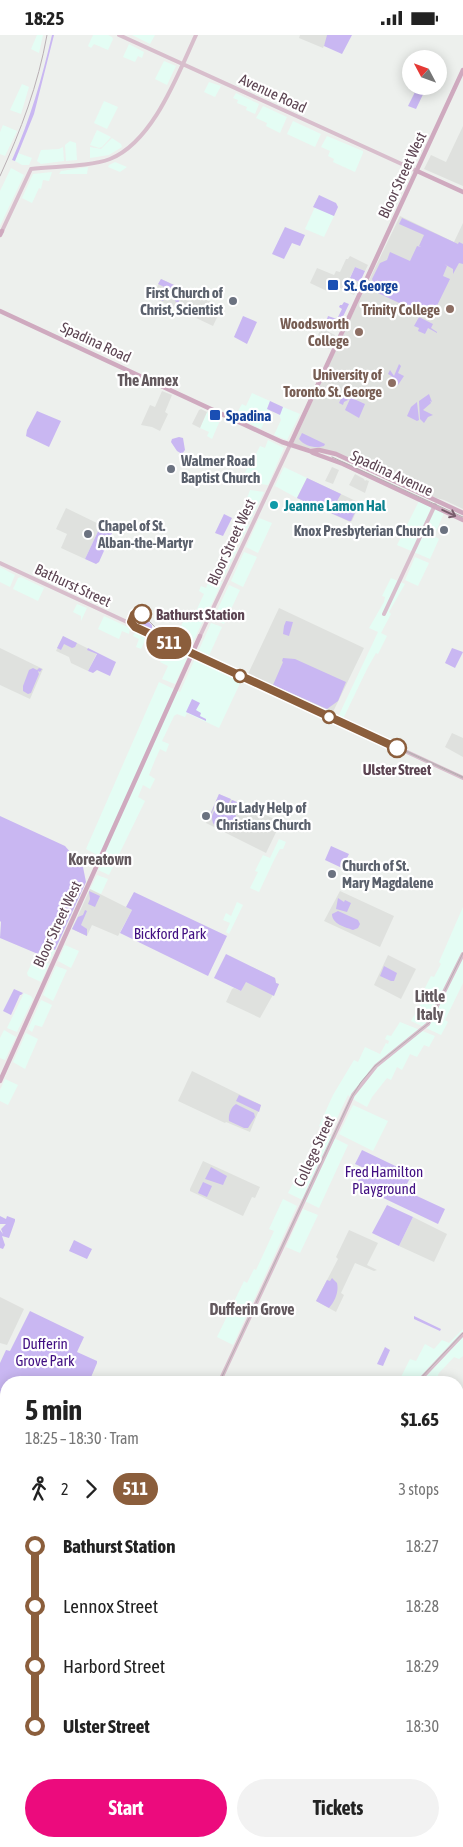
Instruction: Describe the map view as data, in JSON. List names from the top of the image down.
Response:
{
  "streets": {
    "main road": [
      "Avenue Road",
      "Bloor Street West",
      "Spadina Road",
      "Spadina Avenue",
      "Bathurst Street",
      "College Street"
    ]
  },
  "crossings": [
    ["Avenue Road", "Bloor Street West"],
    ["Bloor Street West", "Spadina Road"],
    ["Bloor Street West", "Spadina Avenue"],
    ["Bloor Street West", "Bathurst Street"],
    ["Spadina Road", "Spadina Avenue"]
  ],
  "districts": [
    "The Annex",
    "Koreatown",
    "Little Italy",
    "Dufferin Grove"
  ],
  "parks": ["Bickford Park", "Fred Hamilton Playground", "Dufferin Grove Park"],
  "places": {
    "transit": ["St. George", "Spadina"],
    "other": [
      "First Church of Christ, Scientist",
      "Trinity College",
      "Woodsworth College",
      "University of Toronto St. George",
      "Walmer Road Baptist Church",
      "Jeanne Lamon Hal",
      "Knox Presbyterian Church",
      "Chapel of St. Alban-the-Martyr",
      "Bathurst Station",
      "Ulster Street",
      "Our Lady Help of Christians Church",
      "Church of St. Mary Magdalene"
    ]
  },
  "lines": ["tram line 511"],
  "north": "top left",
  "page": {
    "status": "18:25",
    "on_map": "511",
    "heading": ["5 min", "18:25 – 18:30 · Tram", "$1.65"],
    "legs": ["2", "511", "3 stops"],
    "list": [
      {
        "name": "Bathurst Station",
        "value": "18:27"
      },
      {
        "name": "Lennox Street",
        "value": "18:28"
      },
      {
        "name": "Harbord Street",
        "value": "18:29"
      },
      {
        "name": "Ulster Street",
        "value": "18:30"
      }
    ],
    "buttons": ["Start", "Tickets"]
  }
}
